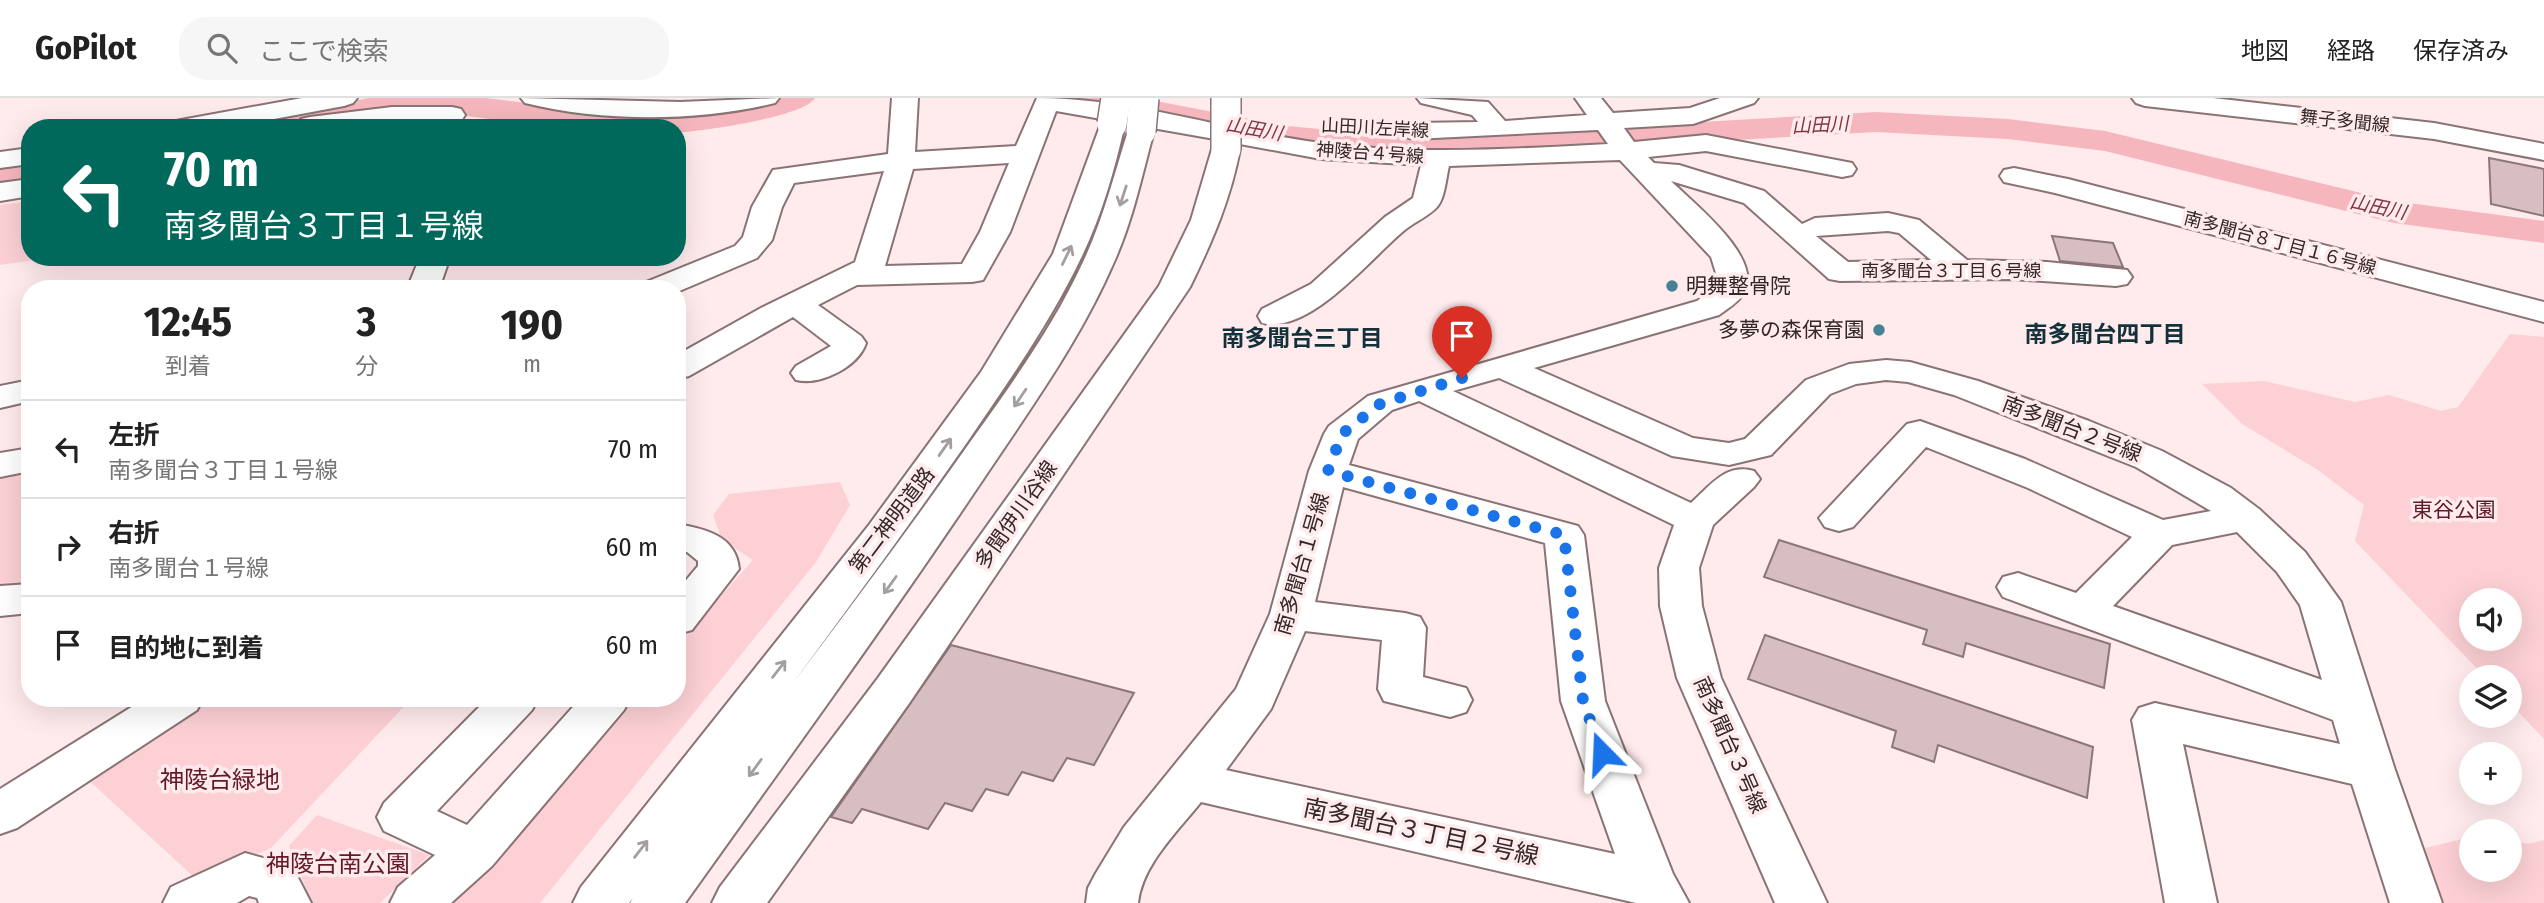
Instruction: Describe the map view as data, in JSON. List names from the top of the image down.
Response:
{
  "streets": {
    "main road": [
      "舞子多聞線",
      "山田川左岸線",
      "神陵台４号線",
      "南多聞台８丁目１６号線",
      "南多聞台３丁目６号線",
      "南多聞台２号線",
      "多聞伊川谷線",
      "第二神明道路",
      "南多聞台１号線",
      "南多聞台３号線",
      "南多聞台３丁目２号線"
    ]
  },
  "crossings": [
    ["山田川左岸線", "第二神明道路"],
    ["山田川左岸線", "南多聞台１号線"],
    ["神陵台４号線", "南多聞台３丁目６号線"],
    ["神陵台４号線", "南多聞台１号線"],
    ["南多聞台３丁目６号線", "南多聞台１号線"],
    ["南多聞台２号線", "南多聞台１号線"],
    ["南多聞台１号線", "南多聞台３丁目２号線"]
  ],
  "districts": ["南多聞台四丁目", "南多聞台三丁目"],
  "water": ["山田川"],
  "parks": ["東谷公園", "神陵台緑地", "神陵台南公園"],
  "places": ["明舞整骨院", "多夢の森保育園"],
  "page": {
    "header": "GoPilot",
    "search": "ここで検索",
    "nav": ["地図", "経路", "保存済み"],
    "turn": ["70 m", "南多聞台３丁目１号線"],
    "eta": [
      "12:45",
      "到着",
      "3",
      "分",
      "190",
      "m"
    ],
    "list": [
      {
        "name": "左折",
        "note": "南多聞台３丁目１号線",
        "value": "70 m"
      },
      {
        "name": "右折",
        "note": "南多聞台１号線",
        "value": "60 m"
      },
      {
        "name": "目的地に到着",
        "value": "60 m"
      }
    ],
    "map_buttons": ["+", "−"]
  }
}
